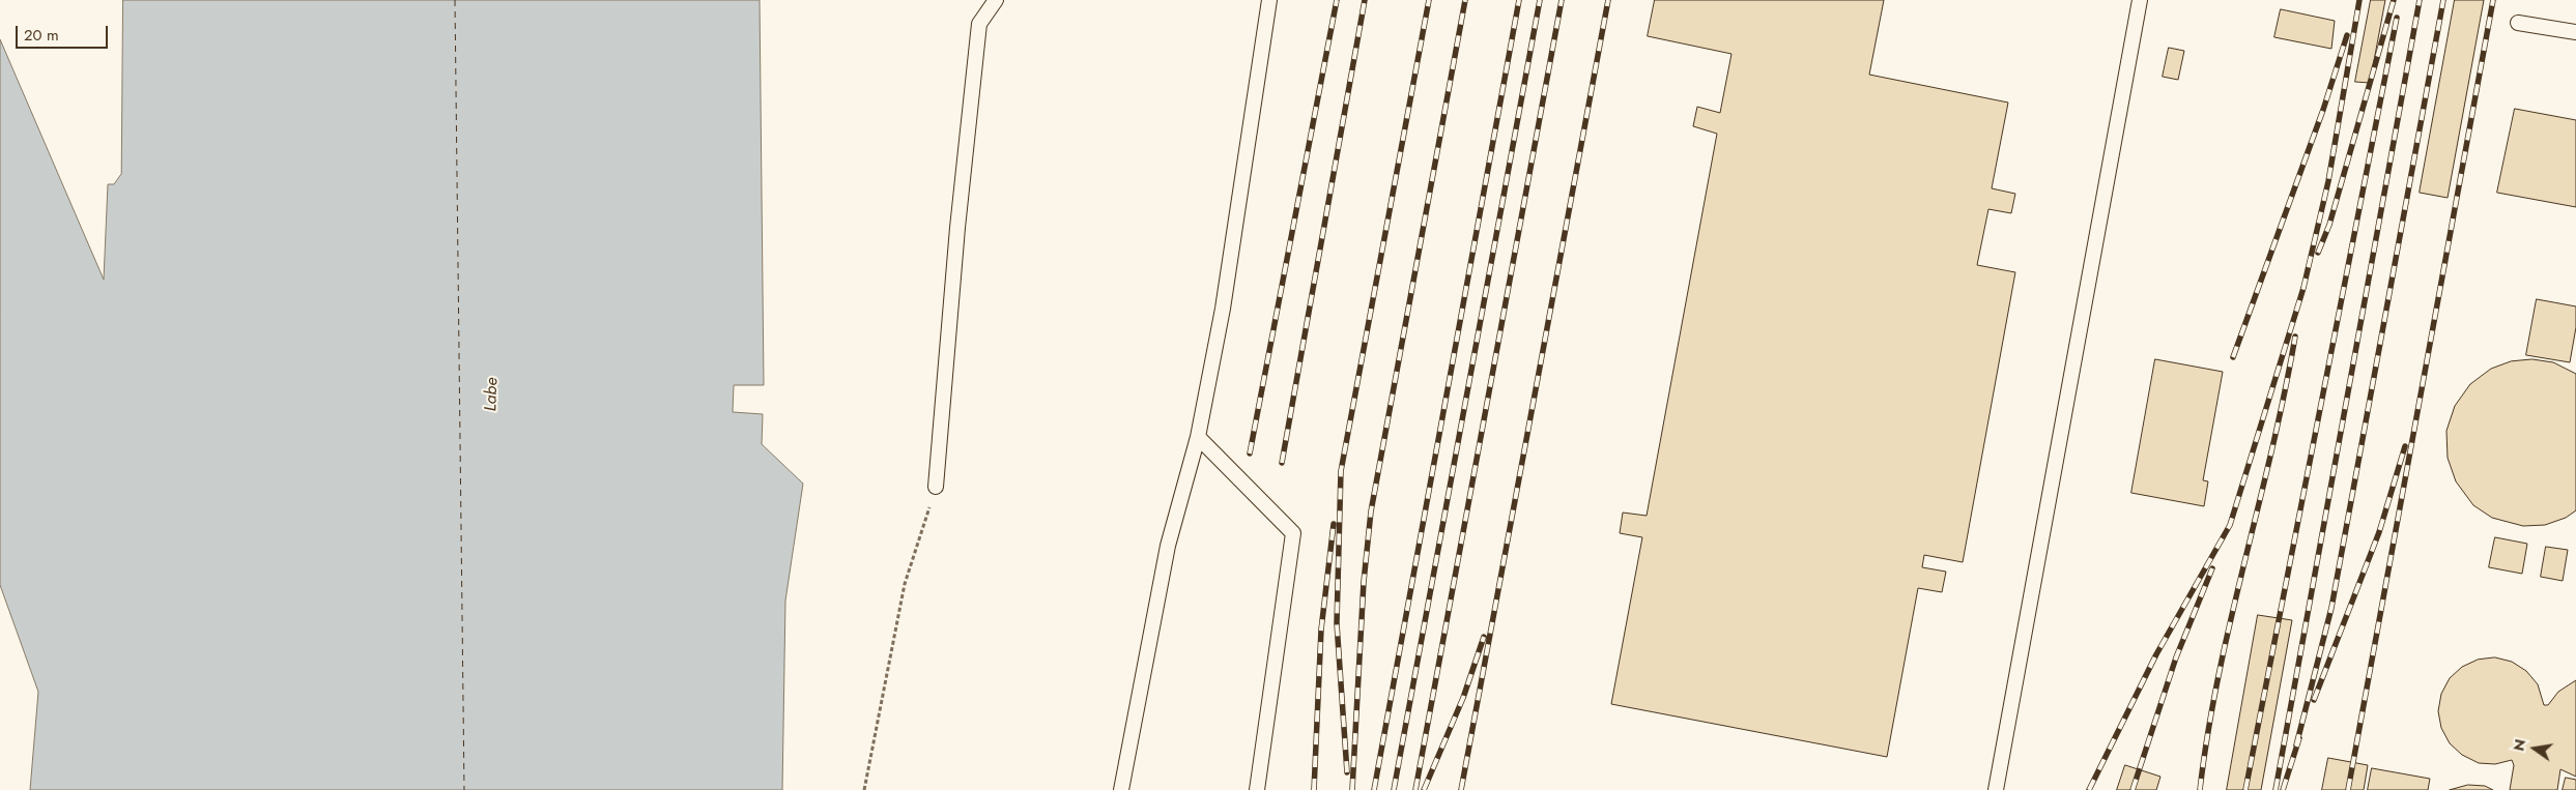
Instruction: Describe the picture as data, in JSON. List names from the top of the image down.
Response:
{
  "water": ["Labe"],
  "scale_bar": "20 m",
  "north": "left"
}
